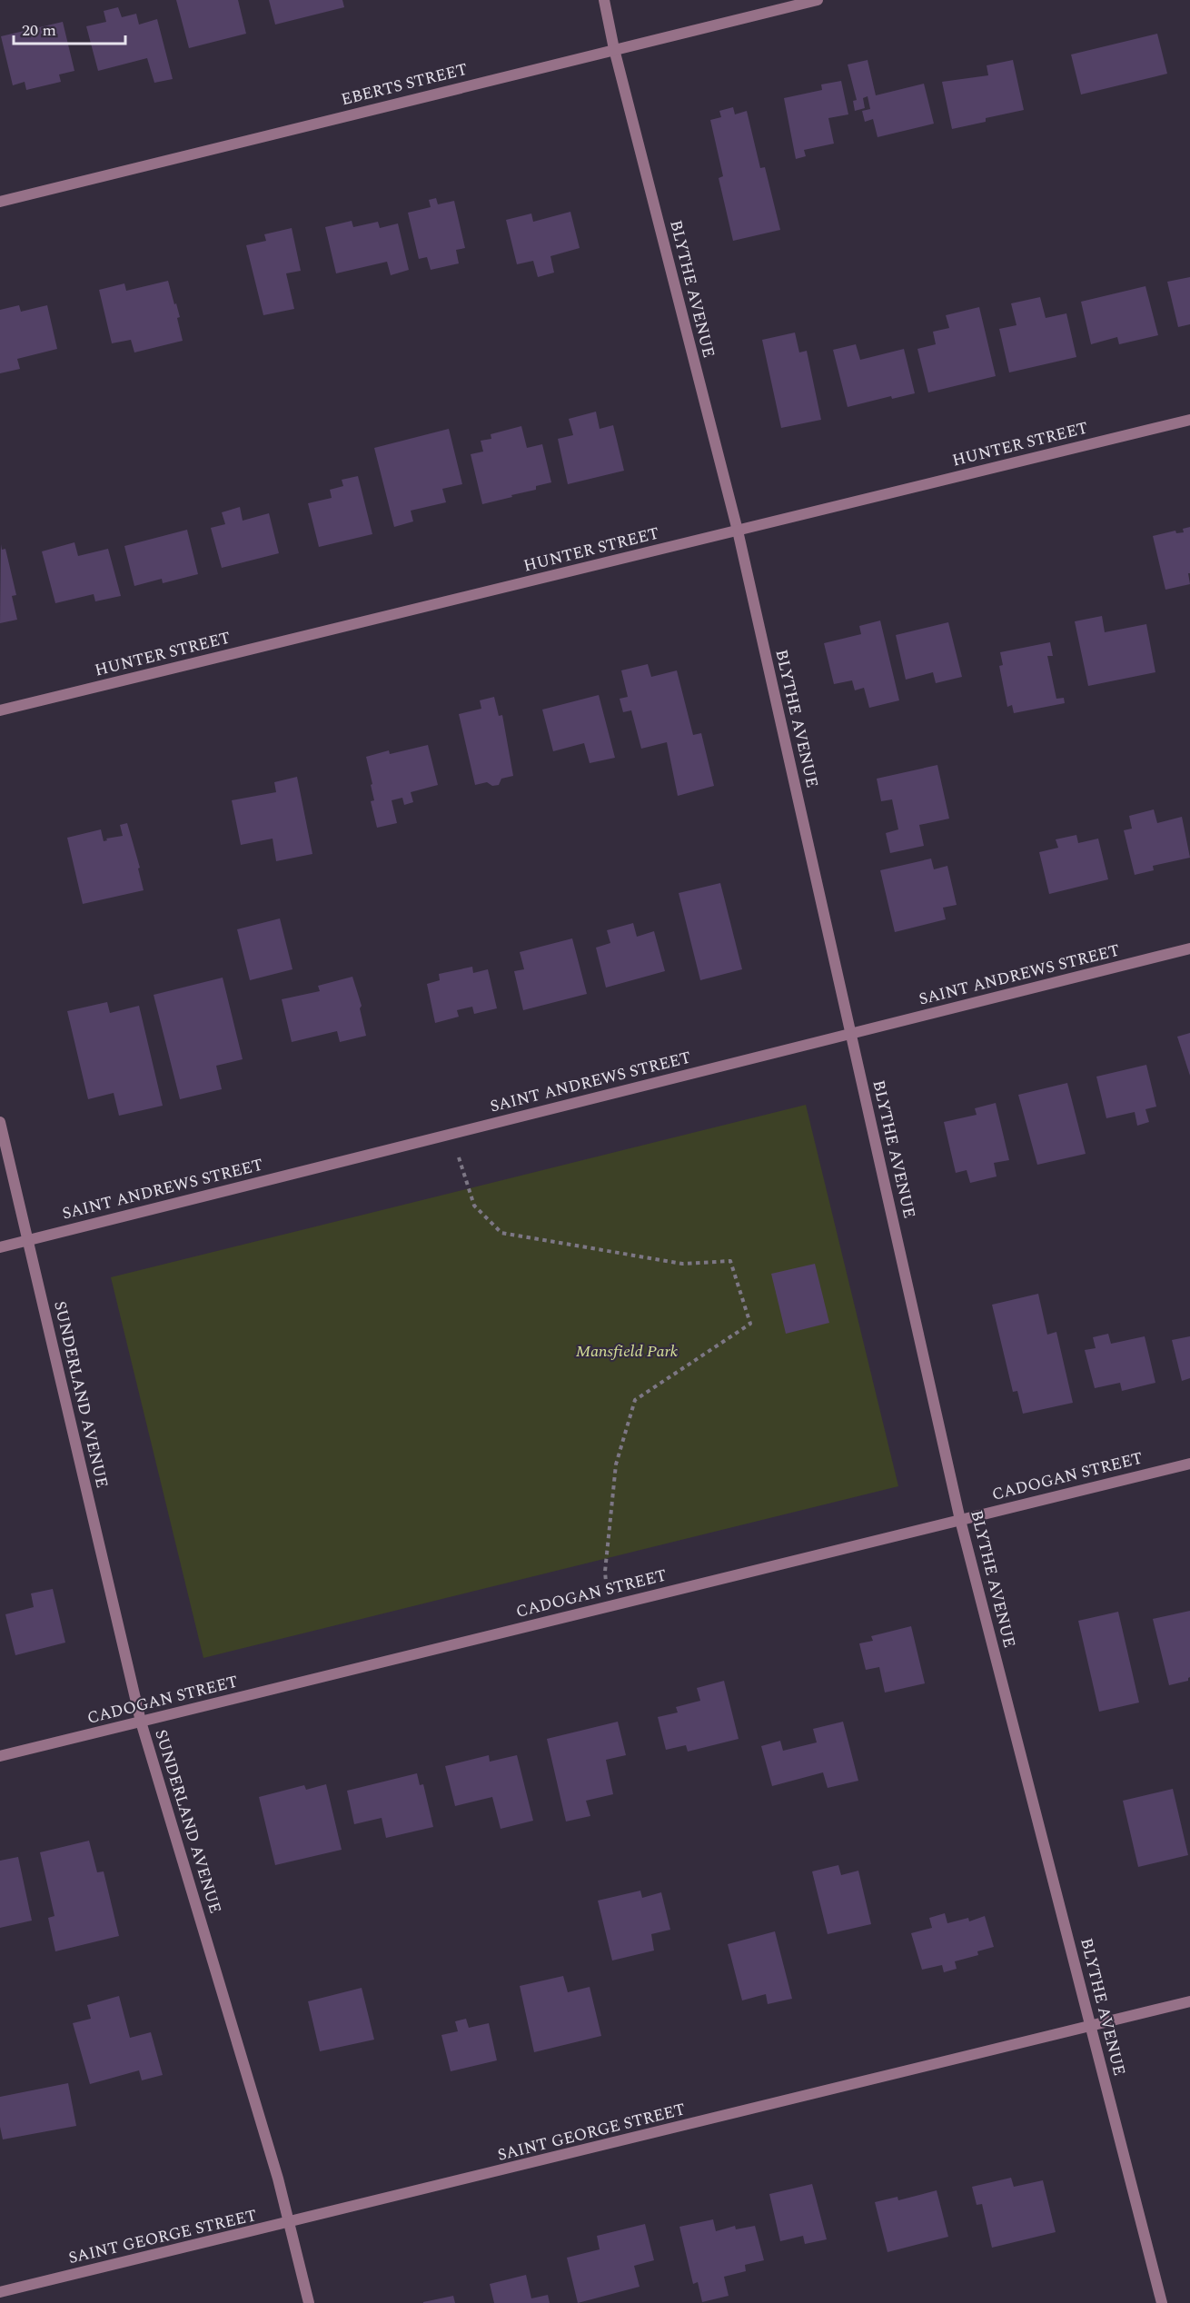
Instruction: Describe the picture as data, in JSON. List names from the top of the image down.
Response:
{
  "streets": {
    "street": [
      "EBERTS STREET",
      "BLYTHE AVENUE",
      "HUNTER STREET",
      "SAINT ANDREWS STREET",
      "SUNDERLAND AVENUE",
      "CADOGAN STREET",
      "SAINT GEORGE STREET"
    ]
  },
  "crossings": [
    ["EBERTS STREET", "BLYTHE AVENUE"],
    ["BLYTHE AVENUE", "HUNTER STREET"],
    ["BLYTHE AVENUE", "SAINT ANDREWS STREET"],
    ["BLYTHE AVENUE", "CADOGAN STREET"],
    ["BLYTHE AVENUE", "SAINT GEORGE STREET"],
    ["SAINT ANDREWS STREET", "SUNDERLAND AVENUE"],
    ["SUNDERLAND AVENUE", "CADOGAN STREET"],
    ["SUNDERLAND AVENUE", "SAINT GEORGE STREET"]
  ],
  "parks": ["Mansfield Park"],
  "scale_bar": "20 m"
}
